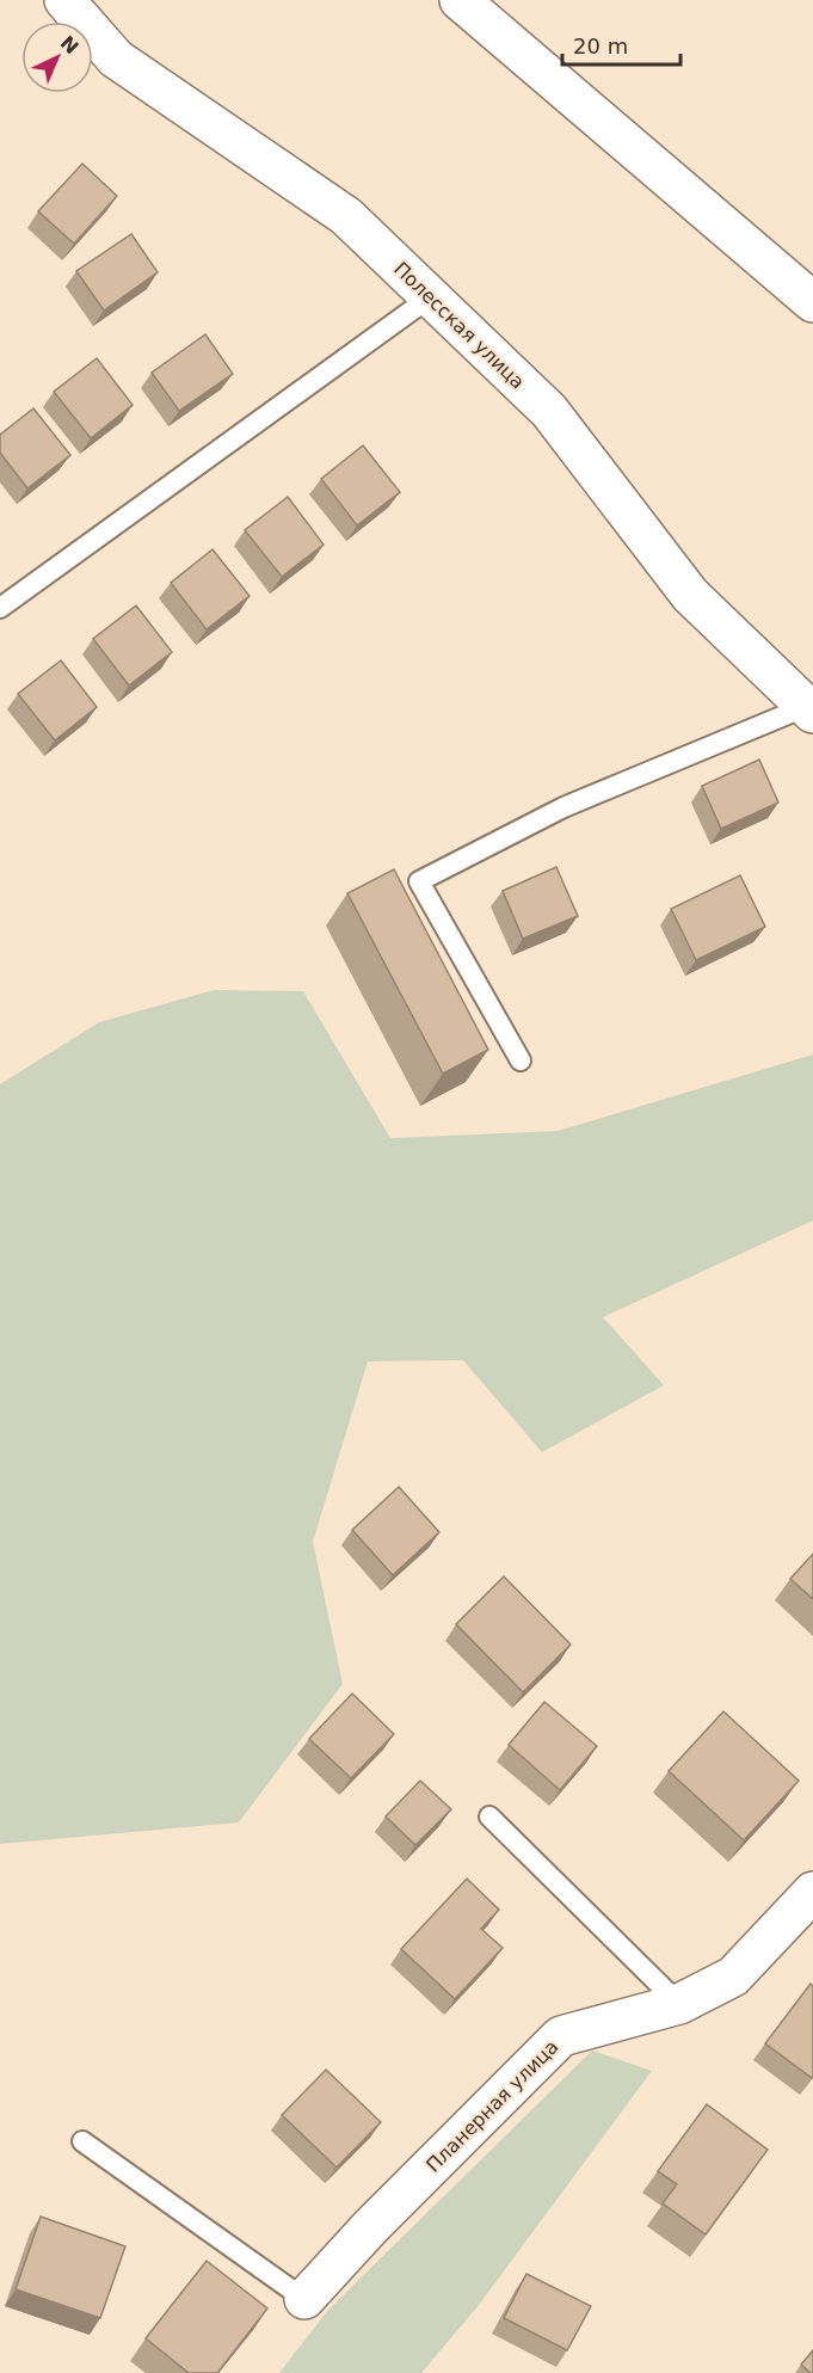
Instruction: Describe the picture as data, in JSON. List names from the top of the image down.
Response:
{
  "streets": {
    "street": ["Полесская улица", "Планерная улица"]
  },
  "scale_bar": "20 m",
  "north": "top right"
}
